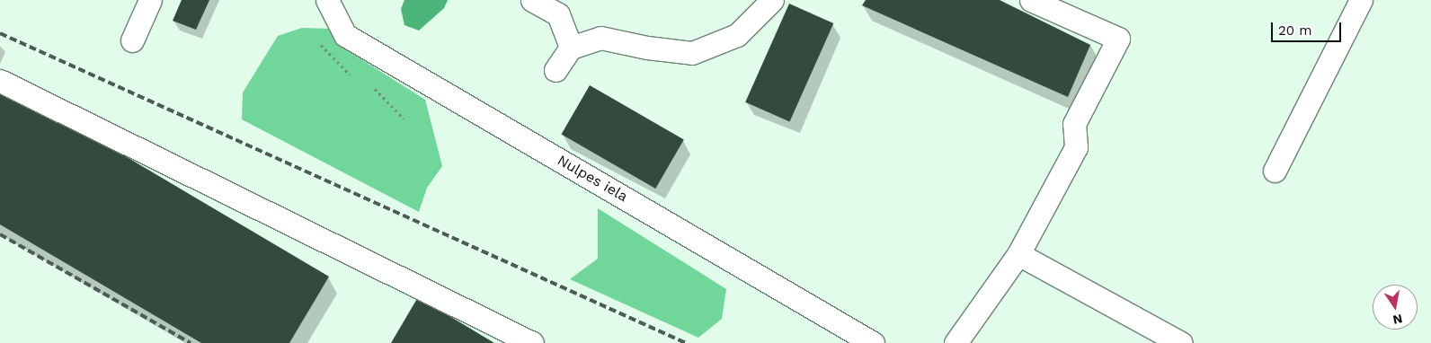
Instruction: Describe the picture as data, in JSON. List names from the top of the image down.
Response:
{
  "streets": {
    "street": ["Nulpes iela"]
  },
  "scale_bar": "20 m",
  "north": "bottom"
}
